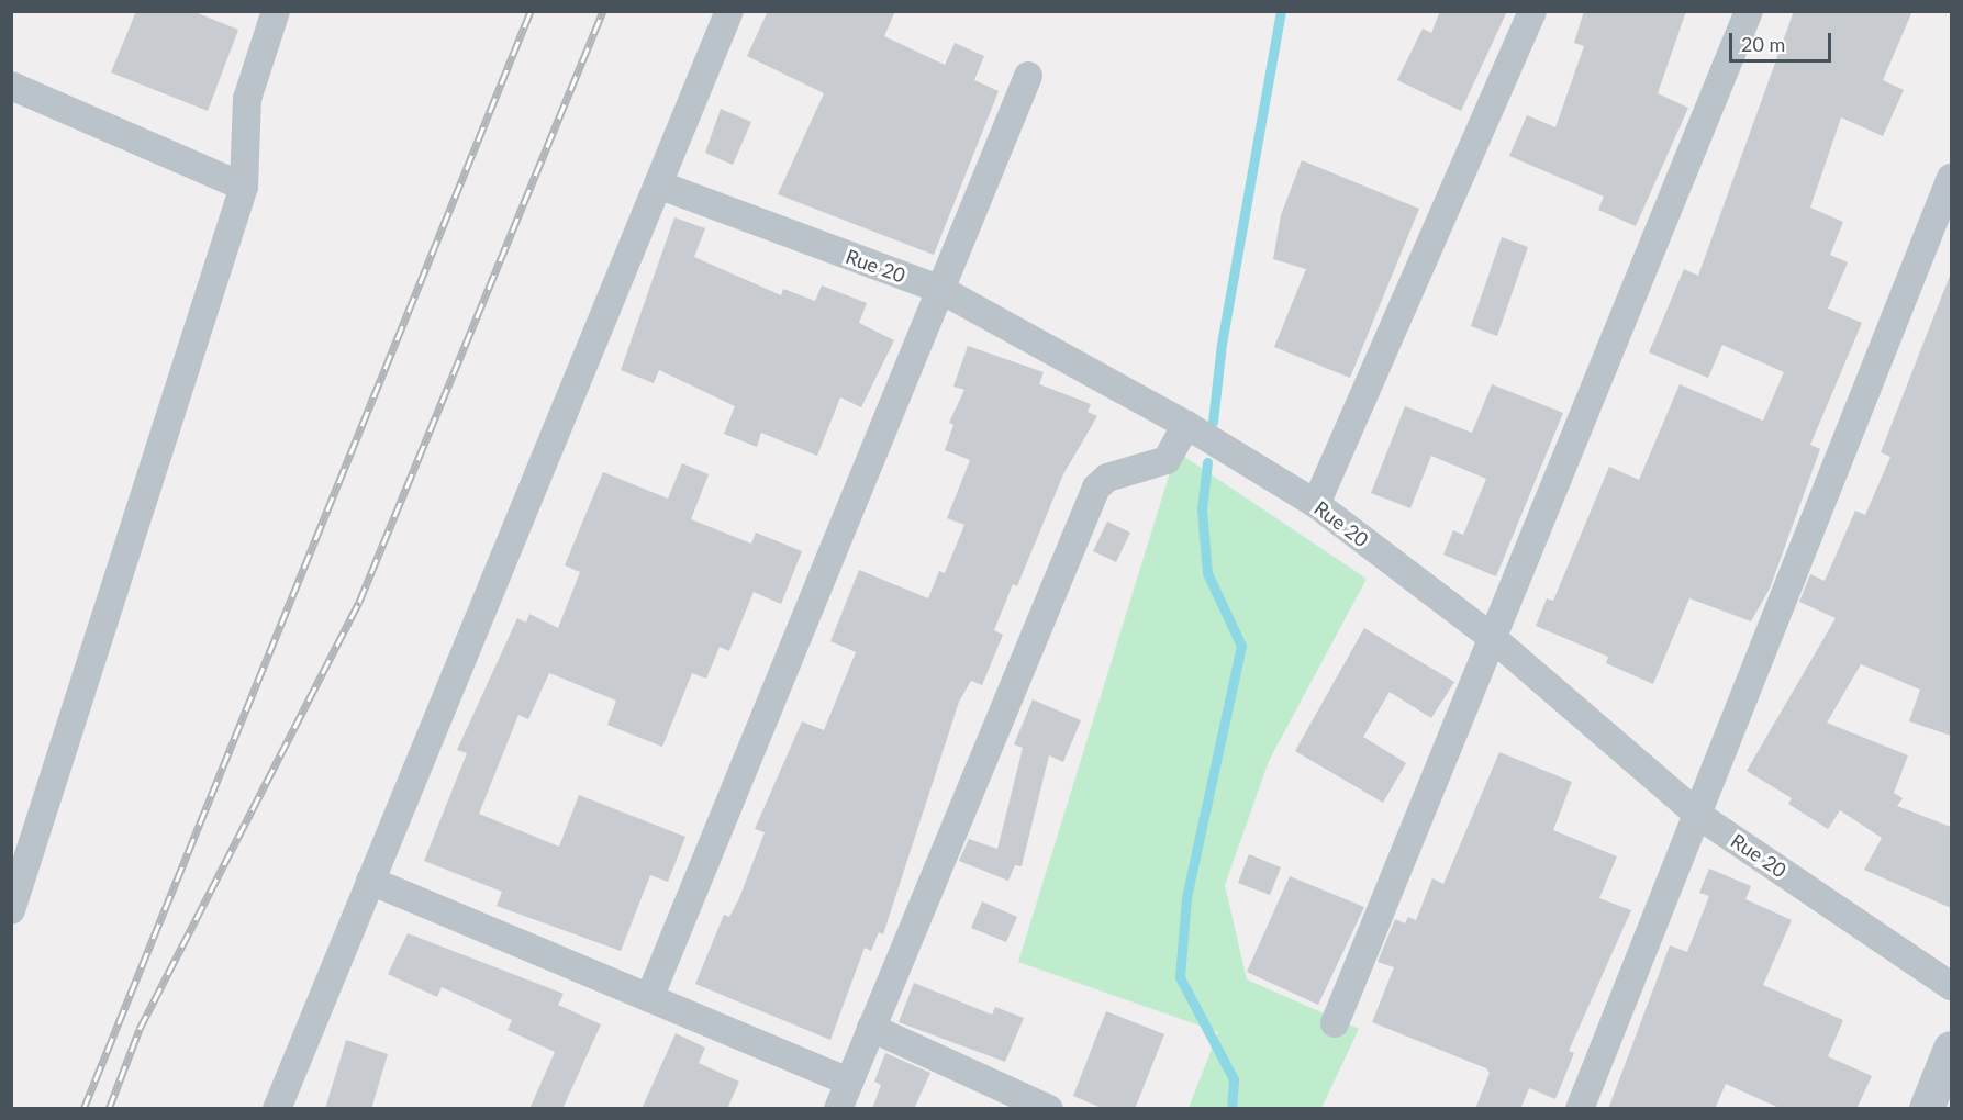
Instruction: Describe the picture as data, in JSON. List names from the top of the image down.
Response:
{
  "streets": {
    "street": ["Rue 20"]
  },
  "scale_bar": "20 m"
}
